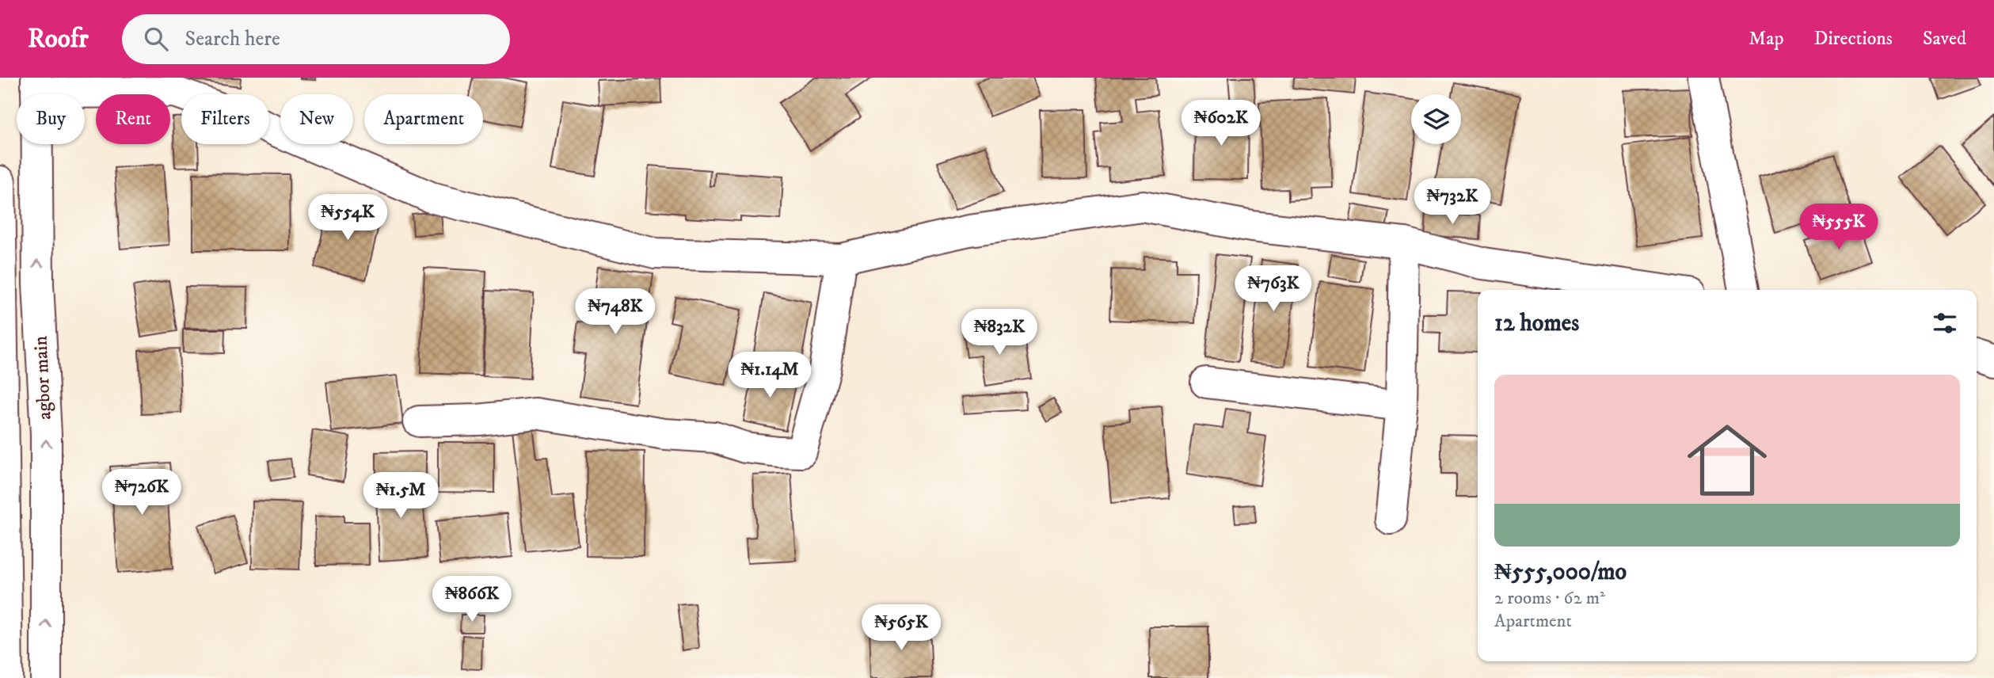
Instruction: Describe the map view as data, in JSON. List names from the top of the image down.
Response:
{
  "streets": {
    "street": ["agbor main"]
  },
  "page": {
    "header": "Roofr",
    "search": "Search here",
    "nav": ["Map", "Directions", "Saved"],
    "chip": [
      "Buy",
      "Rent",
      "Filters",
      "New",
      "Apartment"
    ],
    "price": [
      "₦602K",
      "₦732K",
      "₦554K",
      "₦555K",
      "₦763K",
      "₦748K",
      "₦832K",
      "₦1.14M",
      "₦726K",
      "₦1.5M",
      "₦866K",
      "₦565K"
    ],
    "heading": "12 homes",
    "list": [
      {
        "name": "₦555,000/mo",
        "note": "2 rooms · 62 m² · Apartment"
      }
    ]
  }
}
